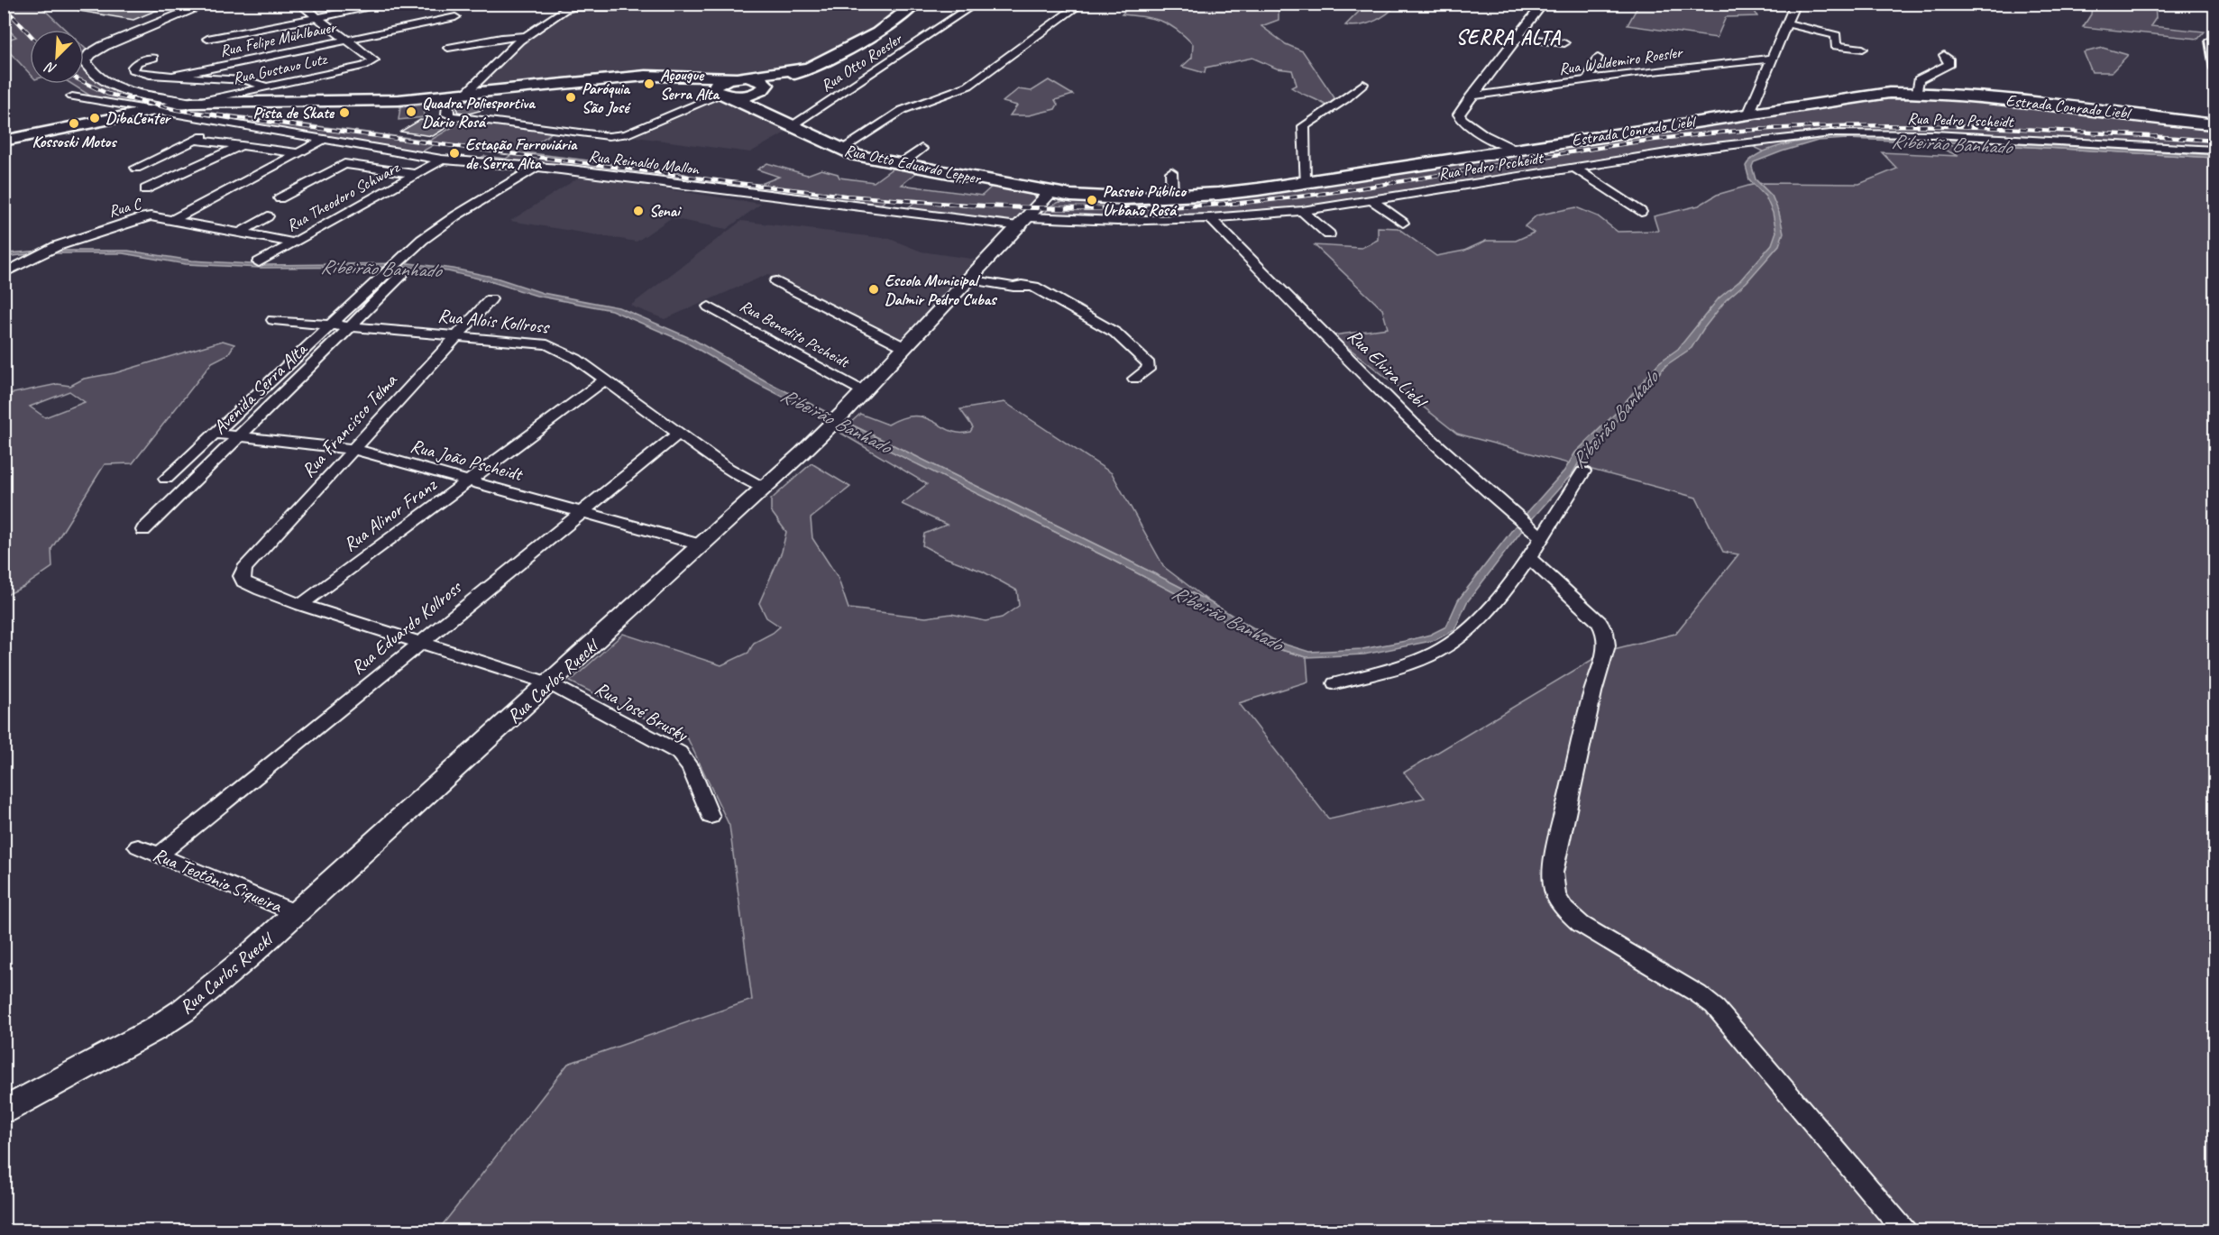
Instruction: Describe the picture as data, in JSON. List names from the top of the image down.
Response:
{
  "streets": {
    "main road": ["Estrada Conrado Liebl", "Rua Otto Eduardo Lepper"],
    "street": [
      "Rua Felipe Mühlbauer",
      "Rua Waldemiro Roesler",
      "Rua Otto Roesler",
      "Rua Gustavo Lutz",
      "Rua Pedro Pscheidt",
      "Rua Reinaldo Mallon",
      "Rua Theodoro Schwarz",
      "Rua C",
      "Rua Alois Kollross",
      "Rua Benedito Pscheidt",
      "Rua Elvira Liebl",
      "Avenida Serra Alta",
      "Rua Francisco Telma",
      "Rua João Pscheidt",
      "Rua Alinor Franz",
      "Rua Eduardo Kollross",
      "Rua Carlos Rueckl",
      "Rua José Brusky",
      "Rua Teotônio Siqueira"
    ]
  },
  "crossings": [
    ["Rua Felipe Mühlbauer", "Rua Gustavo Lutz"],
    ["Rua Otto Roesler", "Rua Otto Eduardo Lepper"],
    ["Rua Gustavo Lutz", "Rua Otto Eduardo Lepper"],
    ["Estrada Conrado Liebl", "Rua Otto Eduardo Lepper"],
    ["Estrada Conrado Liebl", "Rua Carlos Rueckl"],
    ["Rua Pedro Pscheidt", "Rua Reinaldo Mallon"],
    ["Rua Pedro Pscheidt", "Rua Elvira Liebl"],
    ["Rua Pedro Pscheidt", "Rua Carlos Rueckl"],
    ["Rua Reinaldo Mallon", "Rua Otto Eduardo Lepper"],
    ["Rua Reinaldo Mallon", "Rua Theodoro Schwarz"],
    ["Rua Reinaldo Mallon", "Rua Carlos Rueckl"],
    ["Rua Otto Eduardo Lepper", "Rua Carlos Rueckl"],
    ["Rua Theodoro Schwarz", "Rua C"],
    ["Rua Alois Kollross", "Avenida Serra Alta"],
    ["Rua Alois Kollross", "Rua Francisco Telma"],
    ["Rua Alois Kollross", "Rua Alinor Franz"],
    ["Rua Alois Kollross", "Rua Eduardo Kollross"],
    ["Rua Alois Kollross", "Rua Carlos Rueckl"],
    ["Rua Benedito Pscheidt", "Rua Carlos Rueckl"],
    ["Avenida Serra Alta", "Rua João Pscheidt"],
    ["Rua Francisco Telma", "Rua João Pscheidt"],
    ["Rua Francisco Telma", "Rua José Brusky"],
    ["Rua João Pscheidt", "Rua Alinor Franz"],
    ["Rua João Pscheidt", "Rua Eduardo Kollross"],
    ["Rua João Pscheidt", "Rua Carlos Rueckl"],
    ["Rua Alinor Franz", "Rua José Brusky"],
    ["Rua Eduardo Kollross", "Rua José Brusky"],
    ["Rua Eduardo Kollross", "Rua Teotônio Siqueira"],
    ["Rua Carlos Rueckl", "Rua José Brusky"],
    ["Rua Carlos Rueckl", "Rua Teotônio Siqueira"]
  ],
  "districts": ["SERRA ALTA"],
  "water": ["Ribeirão Banhado"],
  "places": [
    "Açougue Serra Alta",
    "Paróquia São José",
    "Quadra Poliesportiva Dário Rosá",
    "Pista de Skate",
    "DibaCenter",
    "Kossoski Motos",
    "Estação Ferroviária de Serra Alta",
    "Passeio Público Urbano Rosá",
    "Senai",
    "Escola Municipal Dalmir Pedro Cubas"
  ],
  "north": "bottom left"
}
